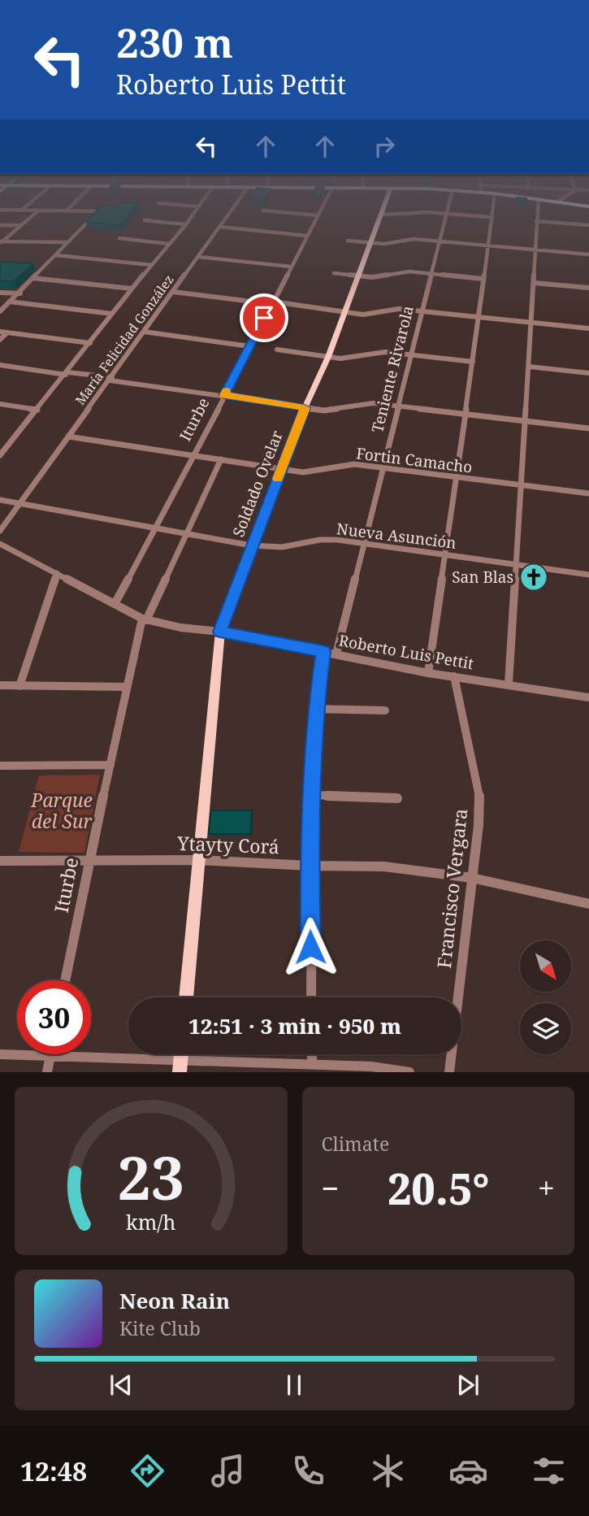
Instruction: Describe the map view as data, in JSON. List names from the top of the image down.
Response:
{
  "streets": {
    "main road": ["Soldado Ovelar"],
    "street": [
      "María Felicidad González",
      "Teniente Rivarola",
      "Iturbe",
      "Fortin Camacho",
      "Nueva Asunción",
      "Roberto Luis Pettit",
      "Ytayty Corá",
      "Francisco Vergara"
    ]
  },
  "crossings": [
    ["María Felicidad González", "Fortin Camacho"],
    ["María Felicidad González", "Nueva Asunción"],
    ["Teniente Rivarola", "Fortin Camacho"],
    ["Teniente Rivarola", "Nueva Asunción"],
    ["Teniente Rivarola", "Roberto Luis Pettit"],
    ["Iturbe", "Fortin Camacho"],
    ["Iturbe", "Nueva Asunción"],
    ["Iturbe", "Roberto Luis Pettit"],
    ["Iturbe", "Ytayty Corá"],
    ["Fortin Camacho", "Soldado Ovelar"],
    ["Soldado Ovelar", "Nueva Asunción"],
    ["Soldado Ovelar", "Roberto Luis Pettit"],
    ["Soldado Ovelar", "Ytayty Corá"],
    ["Roberto Luis Pettit", "Francisco Vergara"],
    ["Ytayty Corá", "Francisco Vergara"]
  ],
  "parks": ["Parque del Sur"],
  "places": {
    "church": ["San Blas"]
  },
  "north": "bottom right",
  "page": {
    "turn": ["230 m", "Roberto Luis Pettit"],
    "limit": "30",
    "trip": "12:51 · 3 min · 950 m",
    "tile": "Climate",
    "heat": ["−", "20.5°", "+"],
    "song": ["Neon Rain", "Kite Club"],
    "tabs": "12:48",
    "gauge": ["23", "km/h"]
  }
}
